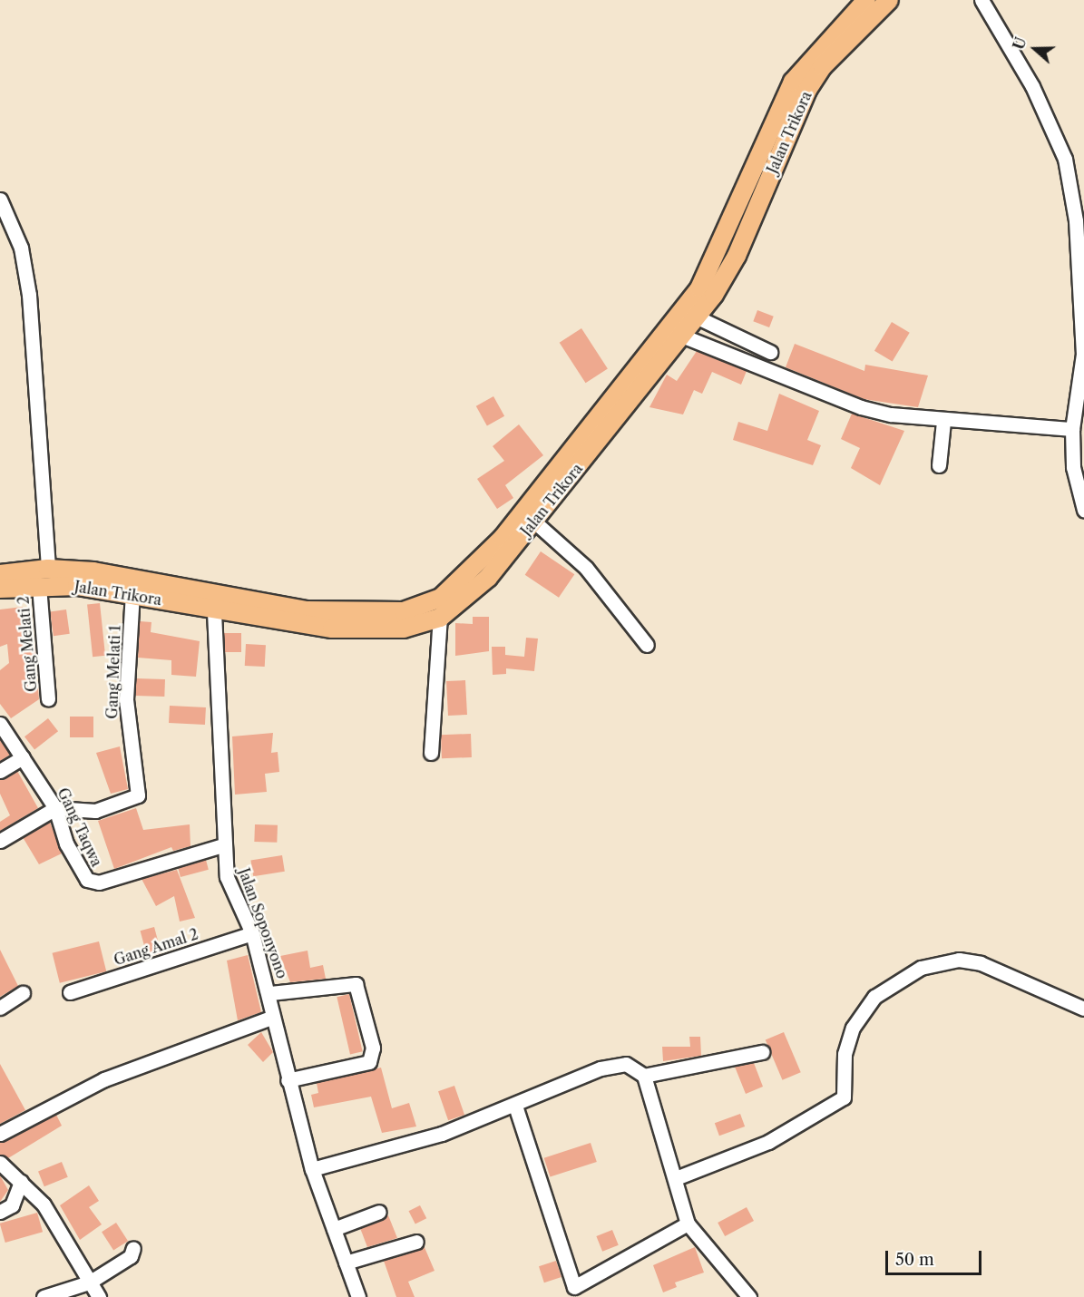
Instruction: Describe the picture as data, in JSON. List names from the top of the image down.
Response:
{
  "streets": {
    "main road": ["Jalan Trikora"],
    "street": [
      "Gang Melati 2",
      "Gang Melati 1",
      "Gang Taqwa",
      "Jalan Soponyono",
      "Gang Amal 2"
    ]
  },
  "crossings": [
    ["Jalan Trikora", "Gang Melati 2"],
    ["Jalan Trikora", "Gang Melati 1"],
    ["Jalan Trikora", "Jalan Soponyono"],
    ["Gang Melati 1", "Gang Taqwa"],
    ["Gang Taqwa", "Jalan Soponyono"],
    ["Jalan Soponyono", "Gang Amal 2"]
  ],
  "scale_bar": "50 m",
  "north": "left"
}
